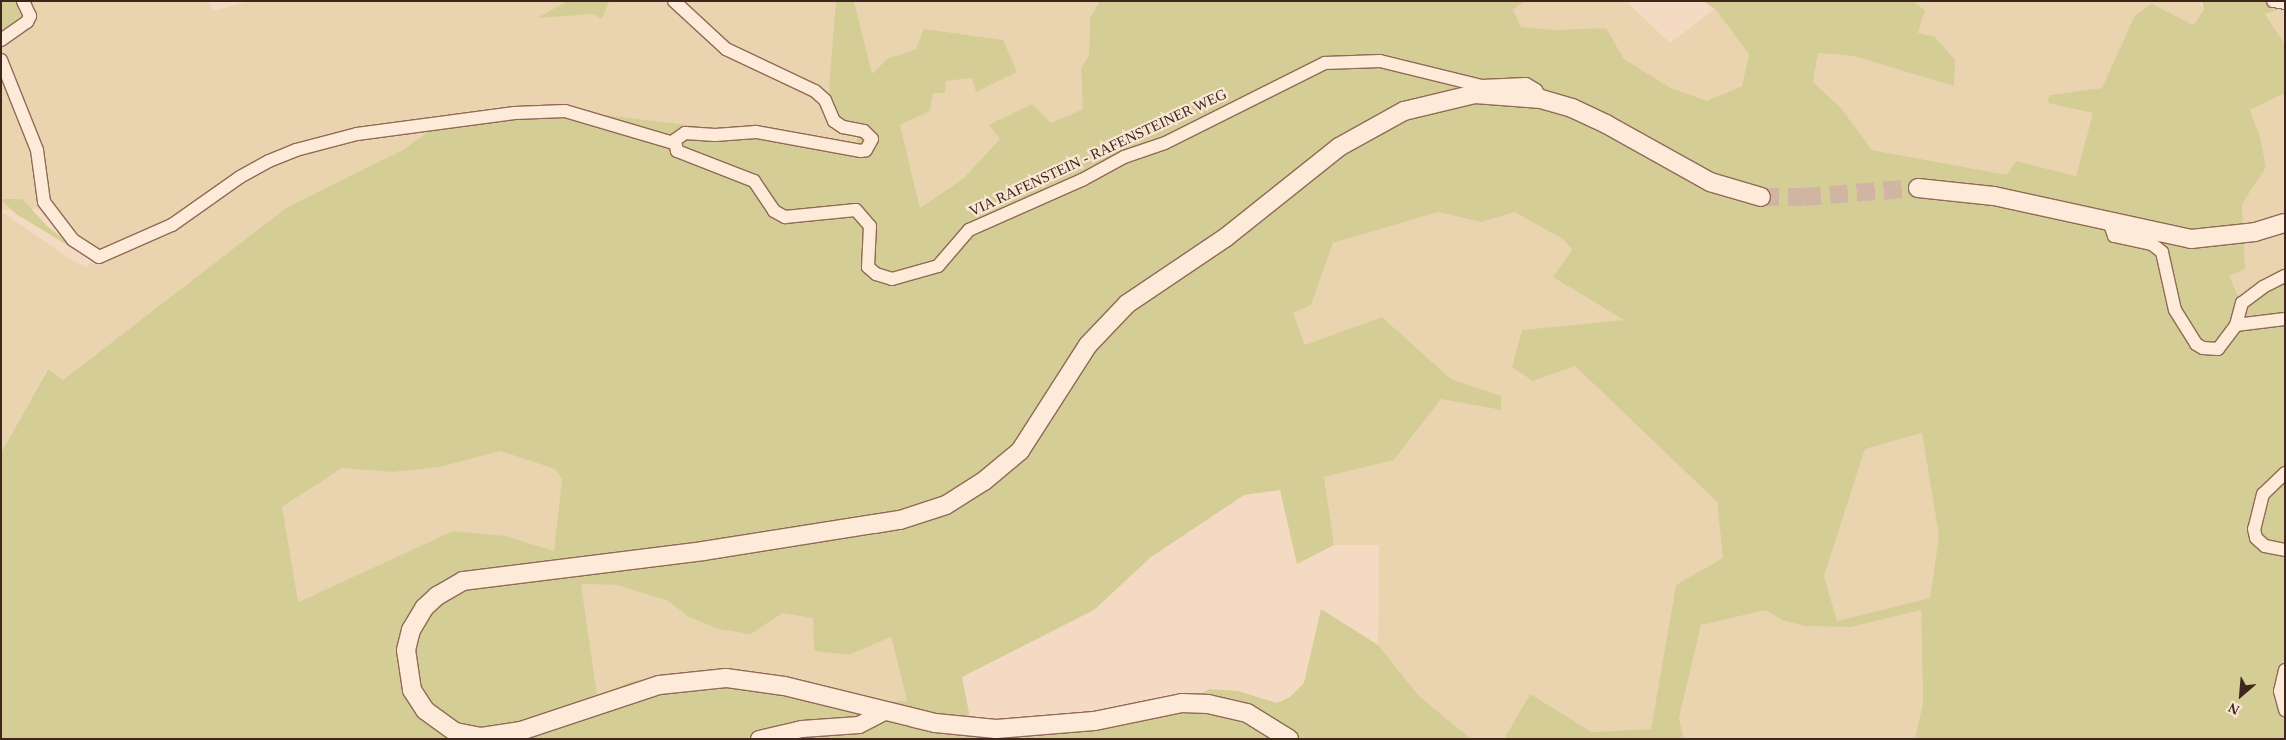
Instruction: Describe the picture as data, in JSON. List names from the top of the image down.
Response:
{
  "streets": {
    "street": ["VIA RAFENSTEIN - RAFENSTEINER WEG"]
  },
  "north": "bottom left"
}
